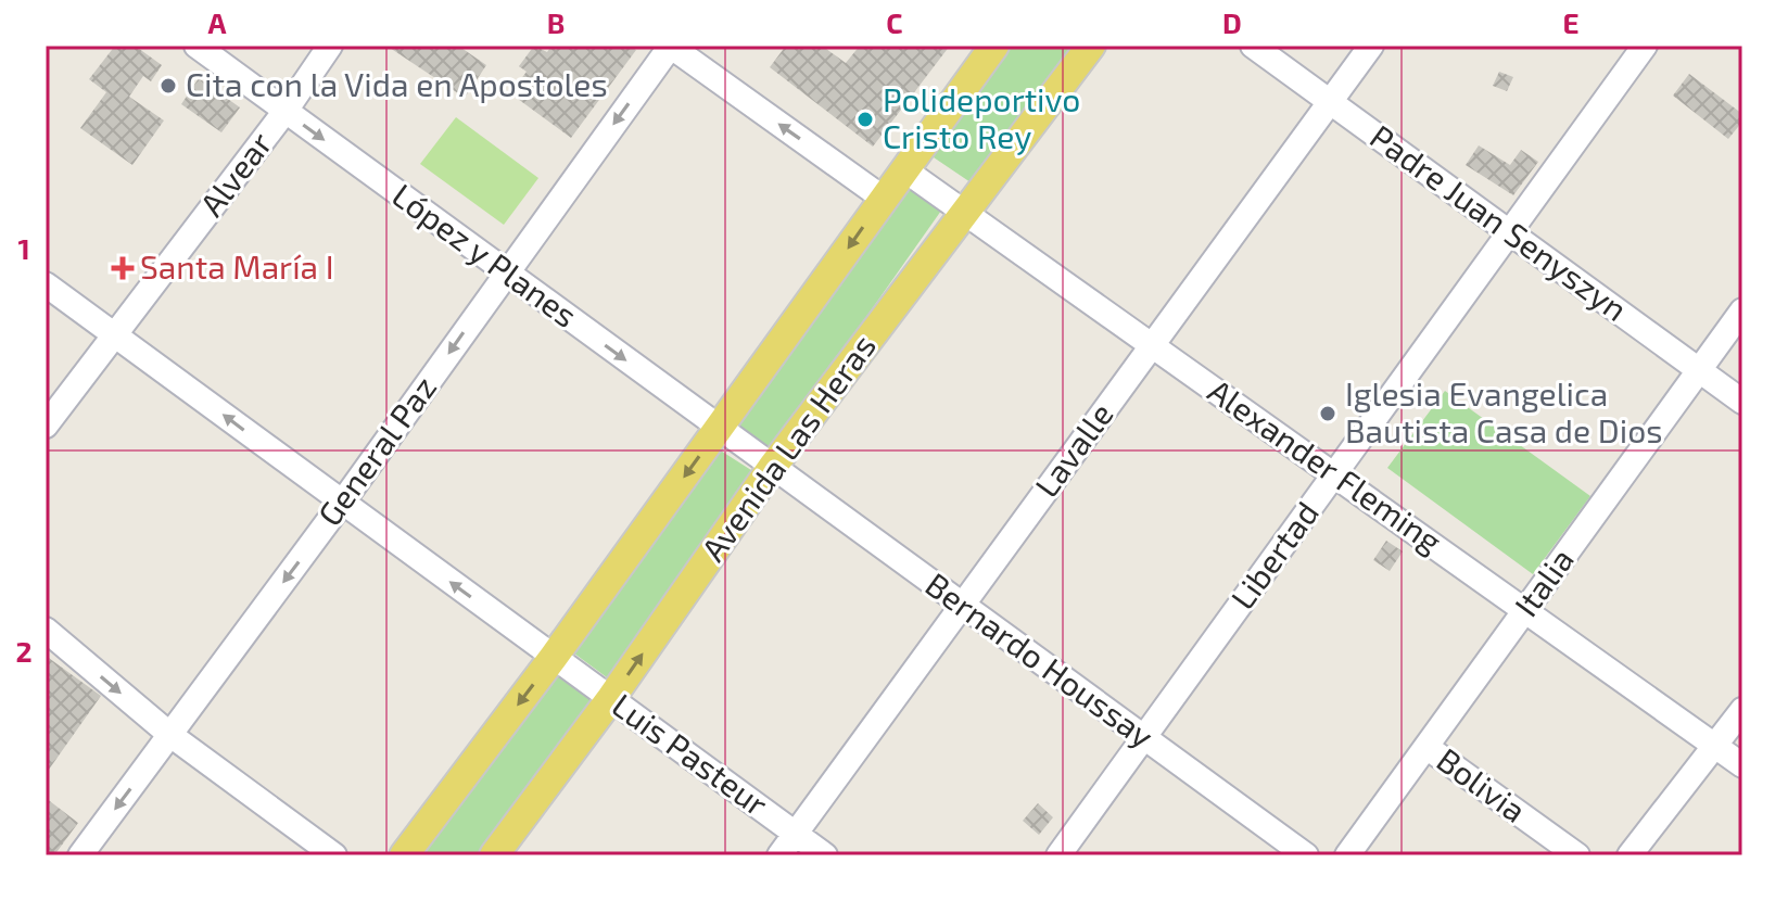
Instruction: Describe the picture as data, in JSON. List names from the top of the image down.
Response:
{
  "streets": {
    "main road": ["Avenida Las Heras"],
    "street": [
      "Alvear",
      "Padre Juan Senyszyn",
      "López y Planes",
      "Lavalle",
      "General Paz",
      "Alexander Fleming",
      "Libertad",
      "Italia",
      "Bernardo Houssay",
      "Luis Pasteur",
      "Bolivia"
    ]
  },
  "crossings": [
    ["Alvear", "López y Planes"],
    ["Alvear", "Luis Pasteur"],
    ["Padre Juan Senyszyn", "Lavalle"],
    ["Padre Juan Senyszyn", "Libertad"],
    ["Padre Juan Senyszyn", "Italia"],
    ["López y Planes", "Avenida Las Heras"],
    ["López y Planes", "General Paz"],
    ["López y Planes", "Bernardo Houssay"],
    ["Avenida Las Heras", "Alexander Fleming"],
    ["Avenida Las Heras", "Bernardo Houssay"],
    ["Avenida Las Heras", "Luis Pasteur"],
    ["Lavalle", "Alexander Fleming"],
    ["Lavalle", "Bernardo Houssay"],
    ["Lavalle", "Luis Pasteur"],
    ["General Paz", "Luis Pasteur"],
    ["Alexander Fleming", "Libertad"],
    ["Alexander Fleming", "Italia"],
    ["Libertad", "Bernardo Houssay"],
    ["Italia", "Bolivia"]
  ],
  "one_way": ["López y Planes", "General Paz", "Luis Pasteur"],
  "places": {
    "other": ["Cita con la Vida en Apostoles", "Polideportivo Cristo Rey", "Iglesia Evangelica Bautista Casa de Dios"],
    "health": ["Santa María I"]
  },
  "grid": {
    "columns": [
      "A",
      "B",
      "C",
      "D",
      "E"
    ],
    "rows": ["1", "2"]
  }
}
